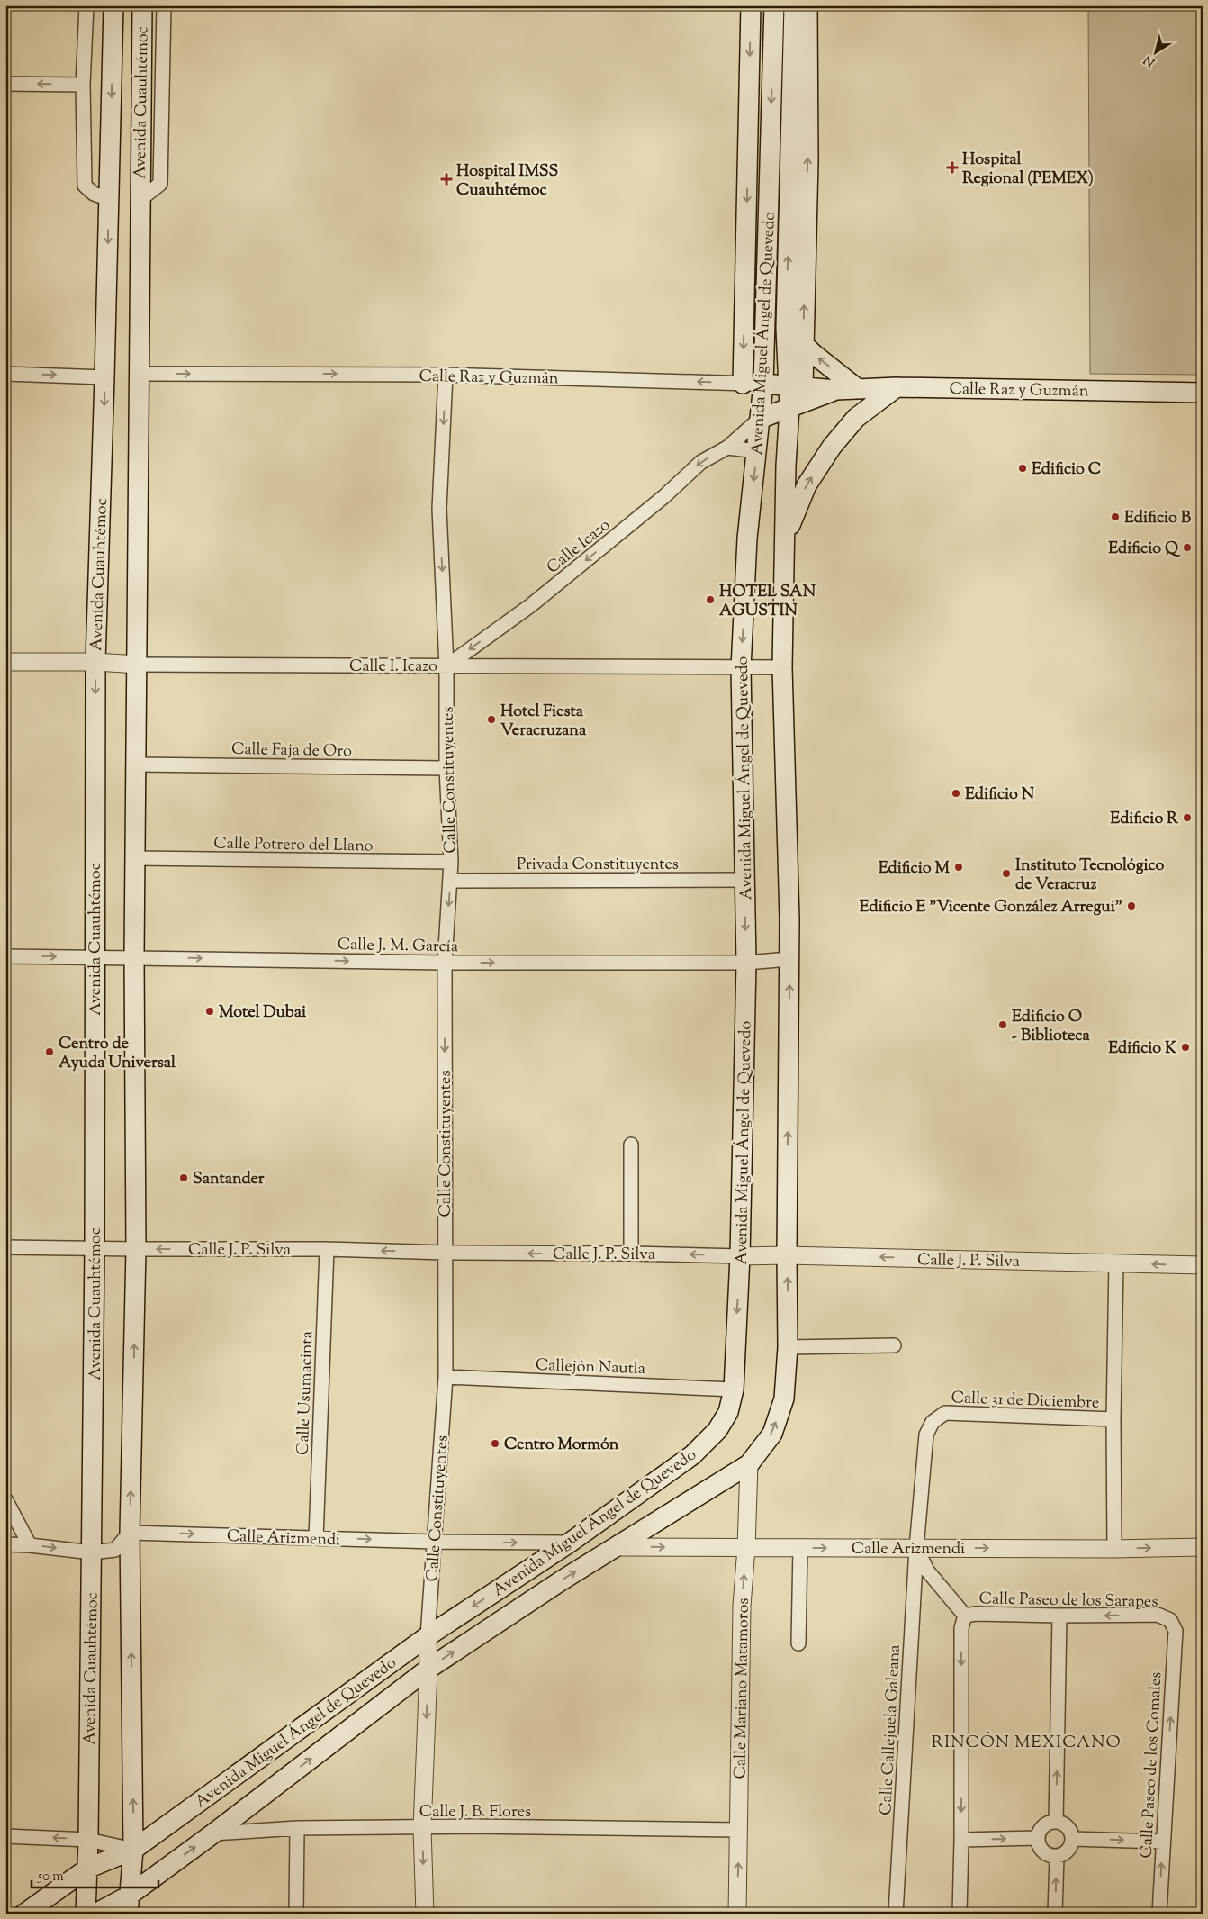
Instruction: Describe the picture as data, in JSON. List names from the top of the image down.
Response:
{
  "streets": {
    "main road": ["Avenida Cuauhtémoc", "Avenida Miguel Ángel de Quevedo", "Calle Raz y Guzmán"],
    "street": [
      "Calle Icazo",
      "Calle I. Icazo",
      "Calle Faja de Oro",
      "Calle Constituyentes",
      "Calle Potrero del Llano",
      "Privada Constituyentes",
      "Calle J. M. García",
      "Calle J. P. Silva",
      "Callejón Nautla",
      "Calle Usumacinta",
      "Calle 31 de Diciembre",
      "Calle Arizmendi",
      "Calle Paseo de los Sarapes",
      "Calle Mariano Matamoros",
      "Calle Callejuela Galeana",
      "Calle Paseo de los Comales",
      "Calle J. B. Flores"
    ]
  },
  "crossings": [
    ["Avenida Cuauhtémoc", "Avenida Miguel Ángel de Quevedo"],
    ["Avenida Cuauhtémoc", "Calle Raz y Guzmán"],
    ["Avenida Cuauhtémoc", "Calle I. Icazo"],
    ["Avenida Cuauhtémoc", "Calle Faja de Oro"],
    ["Avenida Cuauhtémoc", "Calle Potrero del Llano"],
    ["Avenida Cuauhtémoc", "Calle J. M. García"],
    ["Avenida Cuauhtémoc", "Calle J. P. Silva"],
    ["Avenida Cuauhtémoc", "Calle Arizmendi"],
    ["Avenida Miguel Ángel de Quevedo", "Calle Raz y Guzmán"],
    ["Avenida Miguel Ángel de Quevedo", "Calle Icazo"],
    ["Avenida Miguel Ángel de Quevedo", "Calle I. Icazo"],
    ["Avenida Miguel Ángel de Quevedo", "Calle Constituyentes"],
    ["Avenida Miguel Ángel de Quevedo", "Privada Constituyentes"],
    ["Avenida Miguel Ángel de Quevedo", "Calle J. M. García"],
    ["Avenida Miguel Ángel de Quevedo", "Calle J. P. Silva"],
    ["Avenida Miguel Ángel de Quevedo", "Callejón Nautla"],
    ["Avenida Miguel Ángel de Quevedo", "Calle Arizmendi"],
    ["Avenida Miguel Ángel de Quevedo", "Calle Mariano Matamoros"],
    ["Avenida Miguel Ángel de Quevedo", "Calle J. B. Flores"],
    ["Calle Raz y Guzmán", "Calle Icazo"],
    ["Calle Raz y Guzmán", "Calle Constituyentes"],
    ["Calle Icazo", "Calle I. Icazo"],
    ["Calle Icazo", "Calle Constituyentes"],
    ["Calle I. Icazo", "Calle Constituyentes"],
    ["Calle Faja de Oro", "Calle Constituyentes"],
    ["Calle Constituyentes", "Calle Potrero del Llano"],
    ["Calle Constituyentes", "Privada Constituyentes"],
    ["Calle Constituyentes", "Calle J. M. García"],
    ["Calle Constituyentes", "Calle J. P. Silva"],
    ["Calle Constituyentes", "Callejón Nautla"],
    ["Calle Constituyentes", "Calle Arizmendi"],
    ["Calle Constituyentes", "Calle J. B. Flores"],
    ["Calle J. P. Silva", "Calle Usumacinta"],
    ["Calle Usumacinta", "Calle Arizmendi"],
    ["Calle 31 de Diciembre", "Calle Arizmendi"],
    ["Calle 31 de Diciembre", "Calle Callejuela Galeana"],
    ["Calle Arizmendi", "Calle Mariano Matamoros"],
    ["Calle Arizmendi", "Calle Callejuela Galeana"],
    ["Calle Paseo de los Sarapes", "Calle Paseo de los Comales"],
    ["Calle Mariano Matamoros", "Calle J. B. Flores"]
  ],
  "one_way": [
    "Calle Icazo",
    "Calle Constituyentes",
    "Calle J. M. García",
    "Calle J. P. Silva",
    "Calle Arizmendi",
    "Calle Paseo de los Sarapes",
    "Calle Mariano Matamoros"
  ],
  "districts": ["RINCÓN MEXICANO"],
  "places": {
    "health": ["Hospital Regional (PEMEX)", "Hospital IMSS Cuauhtémoc"],
    "other": [
      "Edificio C",
      "Edificio B",
      "Edificio Q",
      "HOTEL SAN AGUSTIN",
      "Hotel Fiesta Veracruzana",
      "Edificio N",
      "Edificio R",
      "Edificio M",
      "Instituto Tecnológico de Veracruz",
      "Edificio E \"Vicente González Arregui\"",
      "Motel Dubai",
      "Edificio O - Biblioteca",
      "Edificio K",
      "Centro de Ayuda Universal",
      "Santander",
      "Centro Mormón"
    ]
  },
  "scale_bar": "50 m",
  "north": "bottom left"
}
